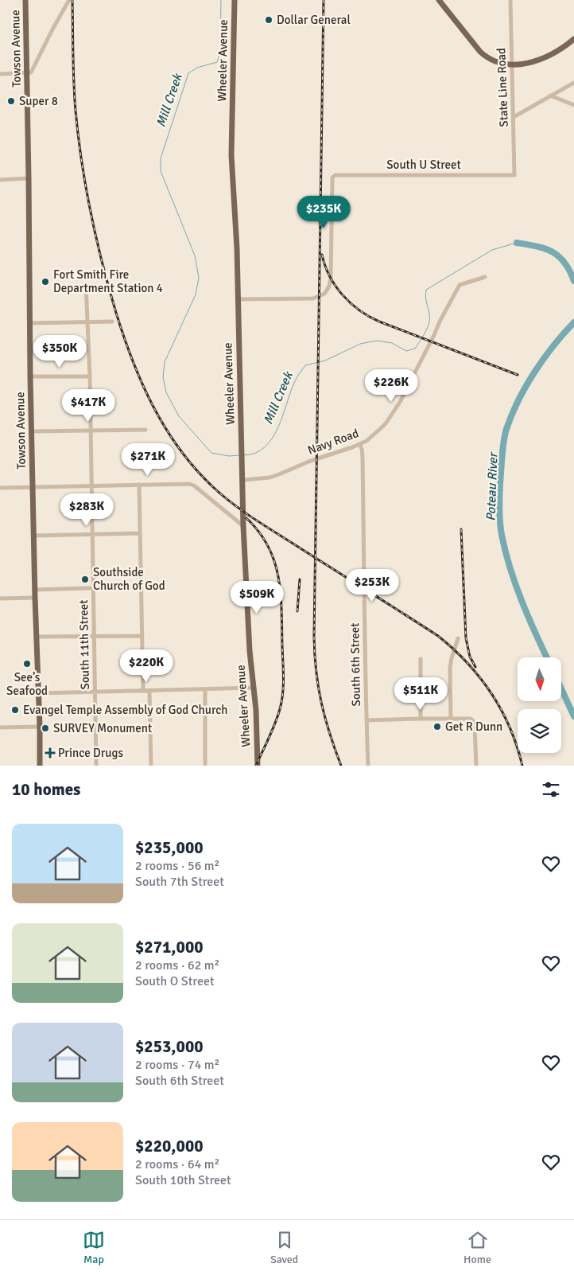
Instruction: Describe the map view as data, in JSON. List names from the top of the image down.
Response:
{
  "streets": {
    "main road": ["Towson Avenue", "Wheeler Avenue"],
    "street": [
      "State Line Road",
      "South U Street",
      "Navy Road",
      "South 11th Street",
      "South 6th Street"
    ]
  },
  "crossings": [
    ["Wheeler Avenue", "South U Street"],
    ["Wheeler Avenue", "Navy Road"],
    ["State Line Road", "South U Street"],
    ["Navy Road", "South 6th Street"]
  ],
  "water": ["Mill Creek", "Poteau River"],
  "places": {
    "other": [
      "Dollar General",
      "Super 8",
      "Fort Smith Fire Department Station 4",
      "Southside Church of God",
      "See’s Seafood",
      "Evangel Temple Assembly of God Church",
      "Get R Dunn",
      "SURVEY Monument"
    ],
    "health": ["Prince Drugs"]
  },
  "north": "bottom",
  "page": {
    "price": [
      "$235K",
      "$350K",
      "$226K",
      "$417K",
      "$271K",
      "$283K",
      "$253K",
      "$509K",
      "$220K",
      "$511K"
    ],
    "heading": "10 homes",
    "list": [
      {
        "name": "$235,000",
        "note": "2 rooms · 56 m² · South 7th Street"
      },
      {
        "name": "$271,000",
        "note": "2 rooms · 62 m² · South O Street"
      },
      {
        "name": "$253,000",
        "note": "2 rooms · 74 m² · South 6th Street"
      },
      {
        "name": "$220,000",
        "note": "2 rooms · 64 m² · South 10th Street"
      }
    ],
    "tabs": ["Map", "Saved", "Home"]
  }
}
